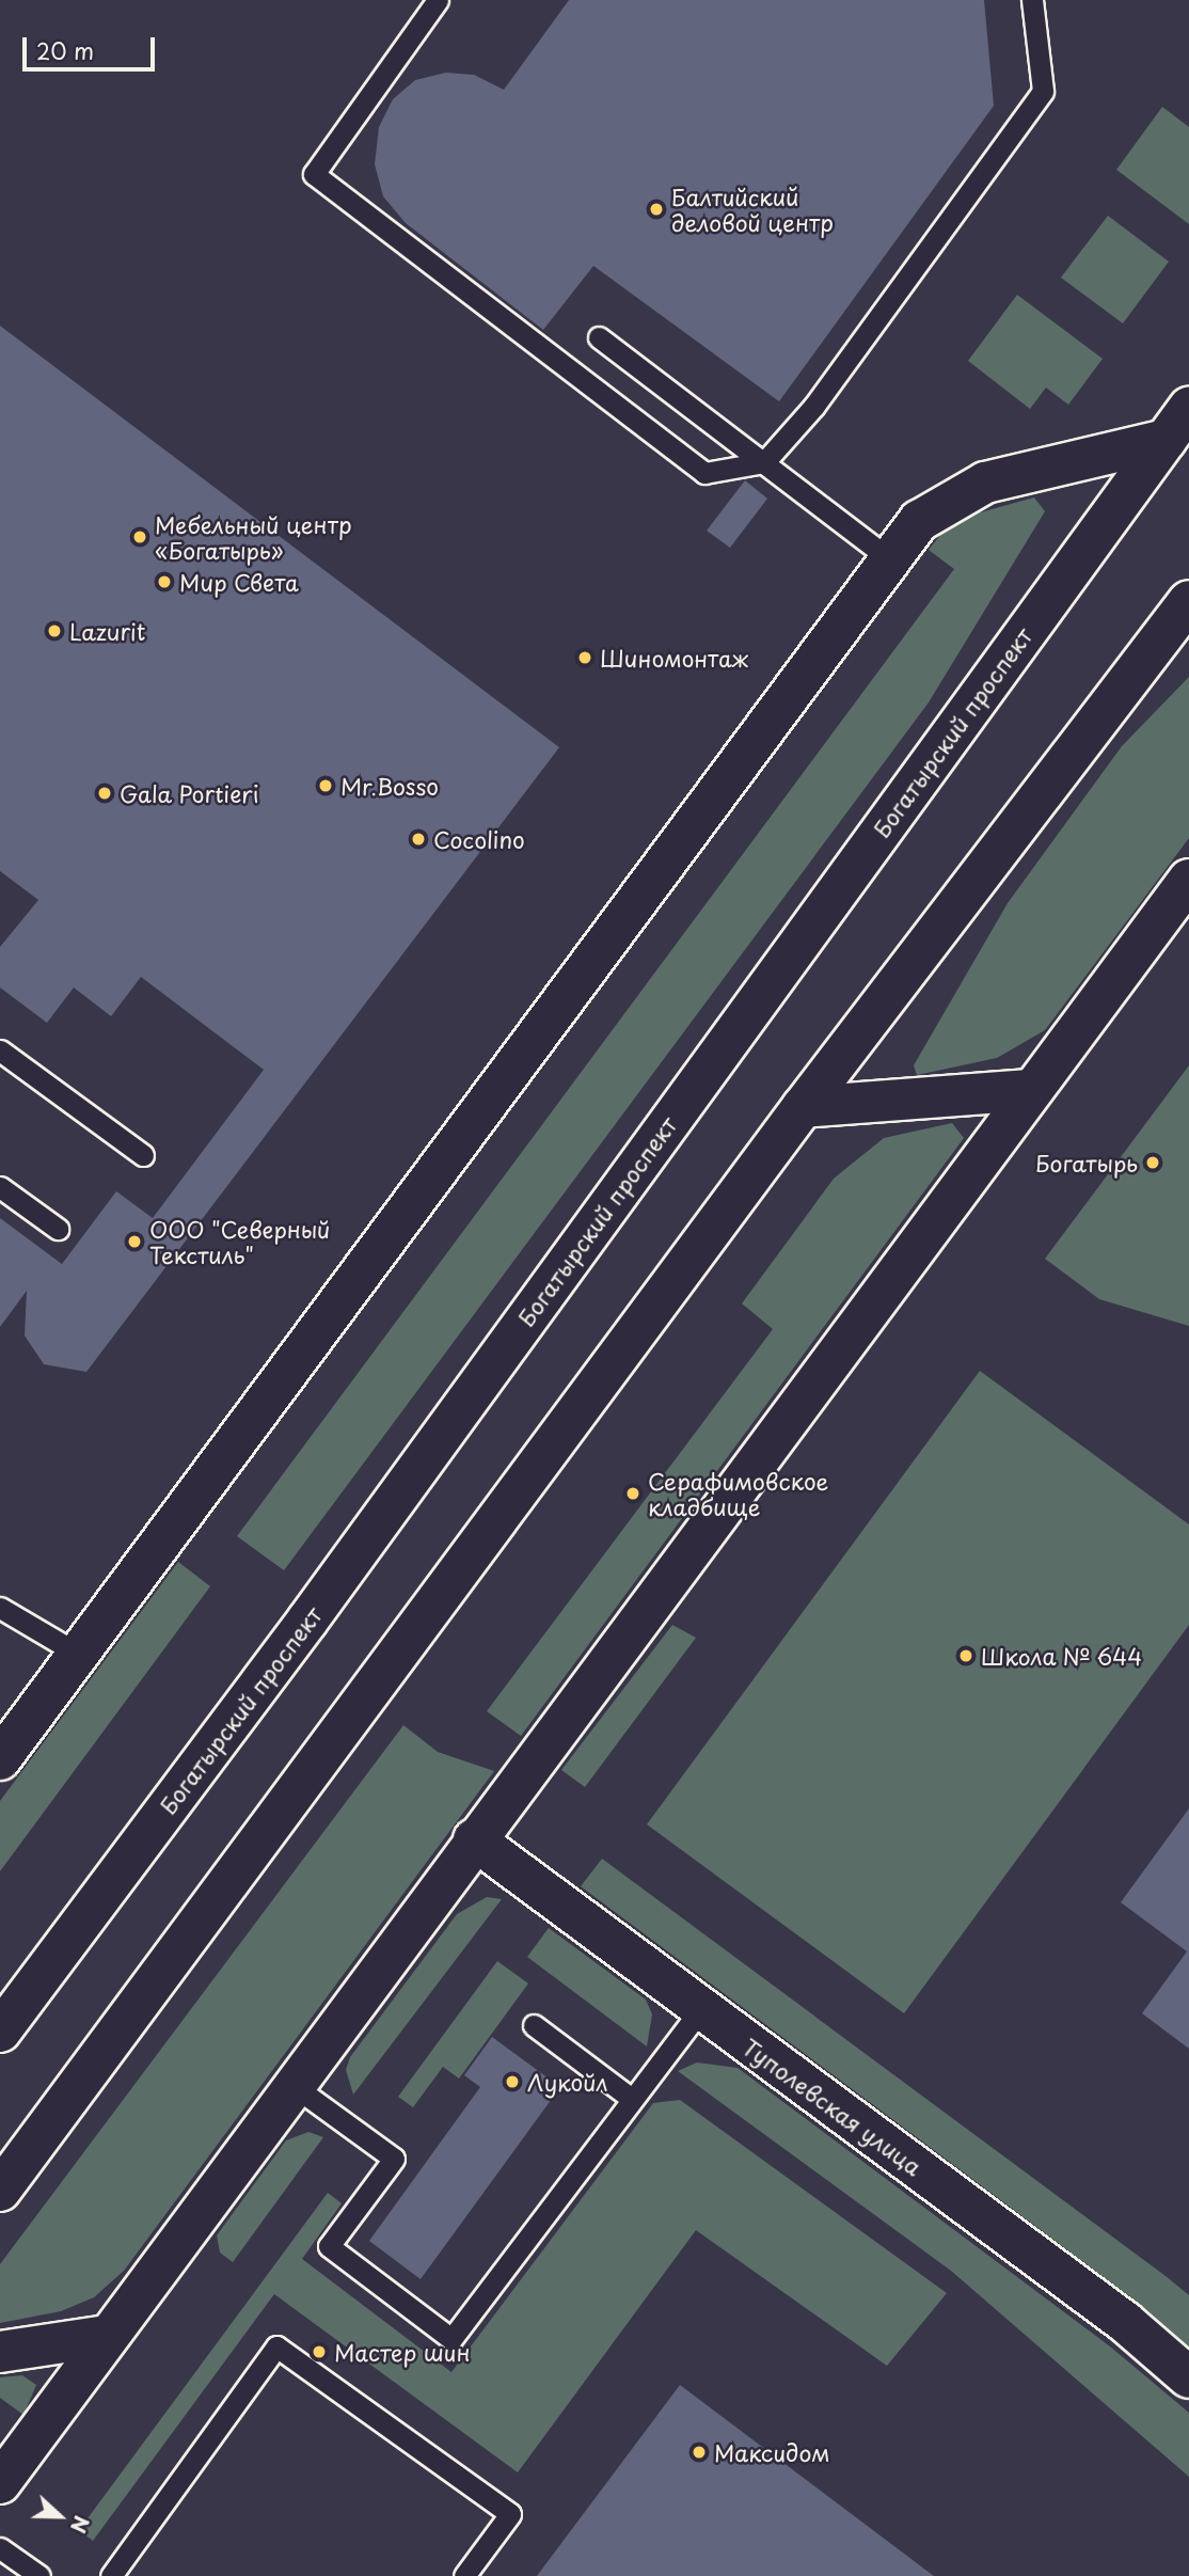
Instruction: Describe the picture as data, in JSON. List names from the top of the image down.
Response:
{
  "streets": {
    "street": ["Богатырский проспект", "Туполевская улица"]
  },
  "places": [
    "Балтийский деловой центр",
    "Мебельный центр «Богатырь»",
    "Мир Света",
    "Lazurit",
    "Шиномонтаж",
    "Mr.Bosso",
    "Gala Portieri",
    "Cocolino",
    "Богатырь",
    "ООО \"Северный Текстиль\"",
    "Серафимовское кладбище",
    "Школа № 644",
    "Лукойл",
    "Мастер шин",
    "Максидом"
  ],
  "scale_bar": "20 m",
  "north": "right"
}
